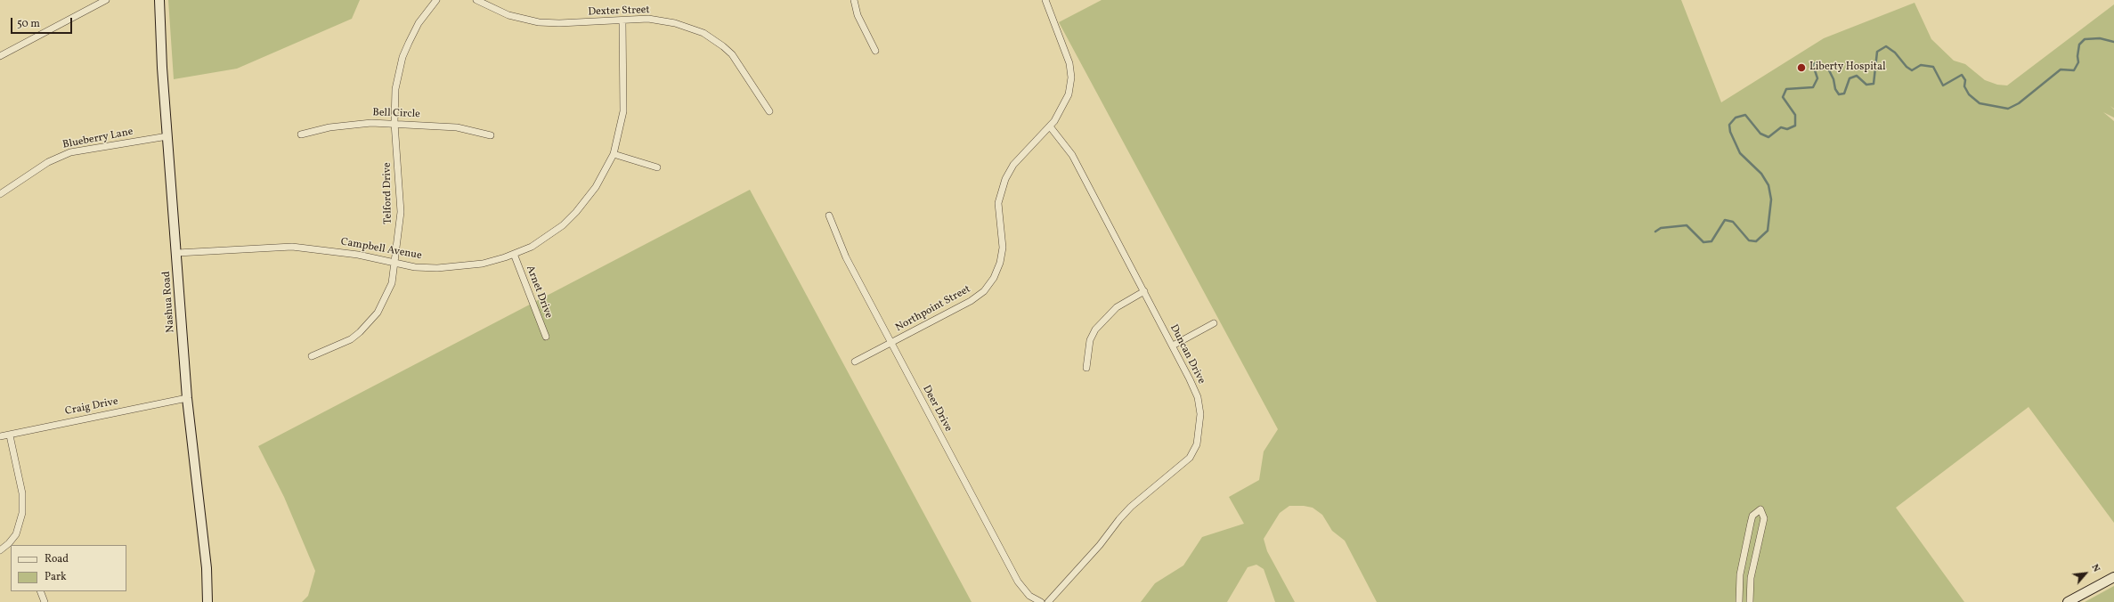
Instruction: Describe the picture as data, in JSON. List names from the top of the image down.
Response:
{
  "streets": {
    "street": [
      "Dexter Street",
      "Bell Circle",
      "Blueberry Lane",
      "Telford Drive",
      "Campbell Avenue",
      "Arnet Drive",
      "Nashua Road",
      "Northpoint Street",
      "Duncan Drive",
      "Craig Drive",
      "Deer Drive"
    ]
  },
  "crossings": [
    ["Dexter Street", "Campbell Avenue"],
    ["Bell Circle", "Telford Drive"],
    ["Blueberry Lane", "Nashua Road"],
    ["Telford Drive", "Campbell Avenue"],
    ["Campbell Avenue", "Arnet Drive"],
    ["Campbell Avenue", "Nashua Road"],
    ["Nashua Road", "Craig Drive"],
    ["Northpoint Street", "Duncan Drive"],
    ["Northpoint Street", "Deer Drive"]
  ],
  "places": ["Liberty Hospital"],
  "legend": ["Road", "Park"],
  "scale_bar": "50 m",
  "north": "top right"
}
